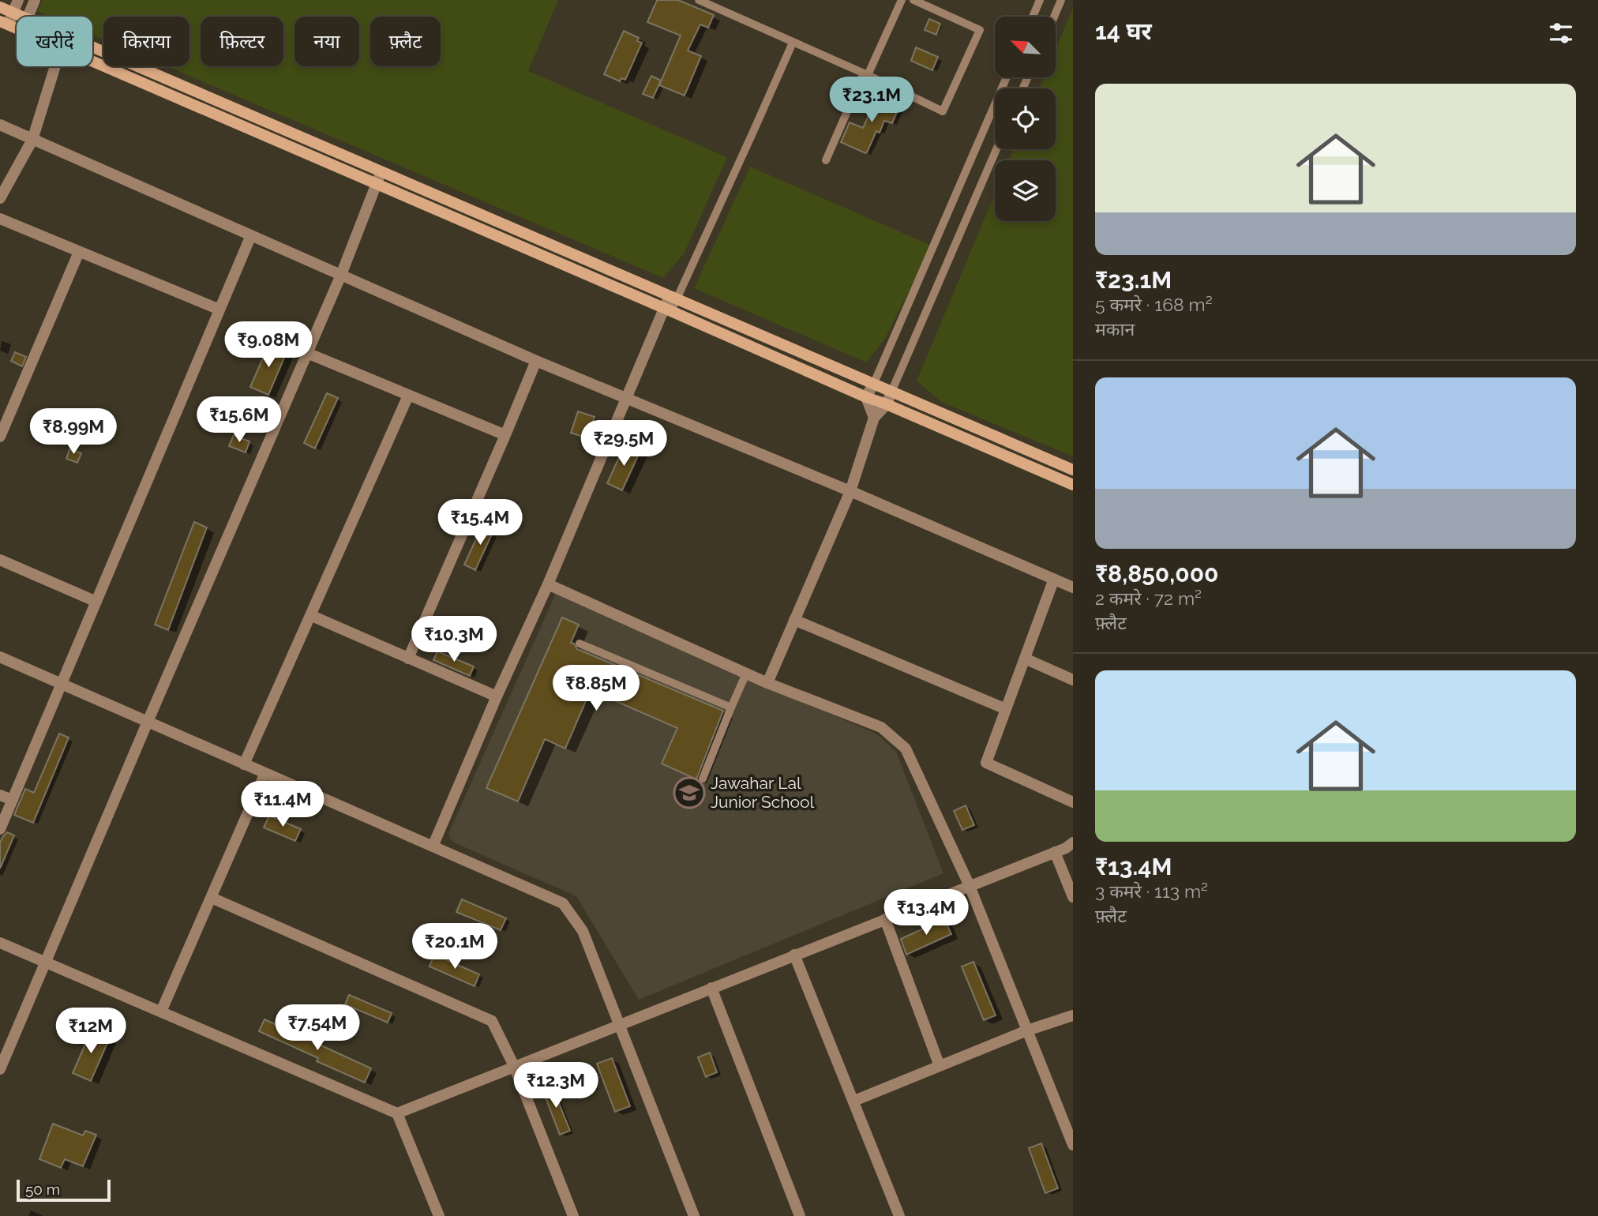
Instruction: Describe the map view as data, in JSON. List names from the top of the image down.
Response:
{
  "places": {
    "school or university": ["Jawahar Lal Junior School"]
  },
  "scale_bar": "50 m",
  "north": "top left",
  "page": {
    "heading": "14 घर",
    "chip": [
      "खरीदें",
      "किराया",
      "फ़िल्टर",
      "नया",
      "फ़्लैट"
    ],
    "list": [
      {
        "name": "₹23.1M",
        "note": "5 कमरे · 168 m² · मकान"
      },
      {
        "name": "₹8,850,000",
        "note": "2 कमरे · 72 m² · फ़्लैट"
      },
      {
        "name": "₹13.4M",
        "note": "3 कमरे · 113 m² · फ़्लैट"
      }
    ],
    "price": [
      "₹23.1M",
      "₹9.08M",
      "₹15.6M",
      "₹8.99M",
      "₹29.5M",
      "₹15.4M",
      "₹10.3M",
      "₹8.85M",
      "₹11.4M",
      "₹13.4M",
      "₹20.1M",
      "₹7.54M",
      "₹12M",
      "₹12.3M"
    ],
    "scale": "50 m"
  }
}
